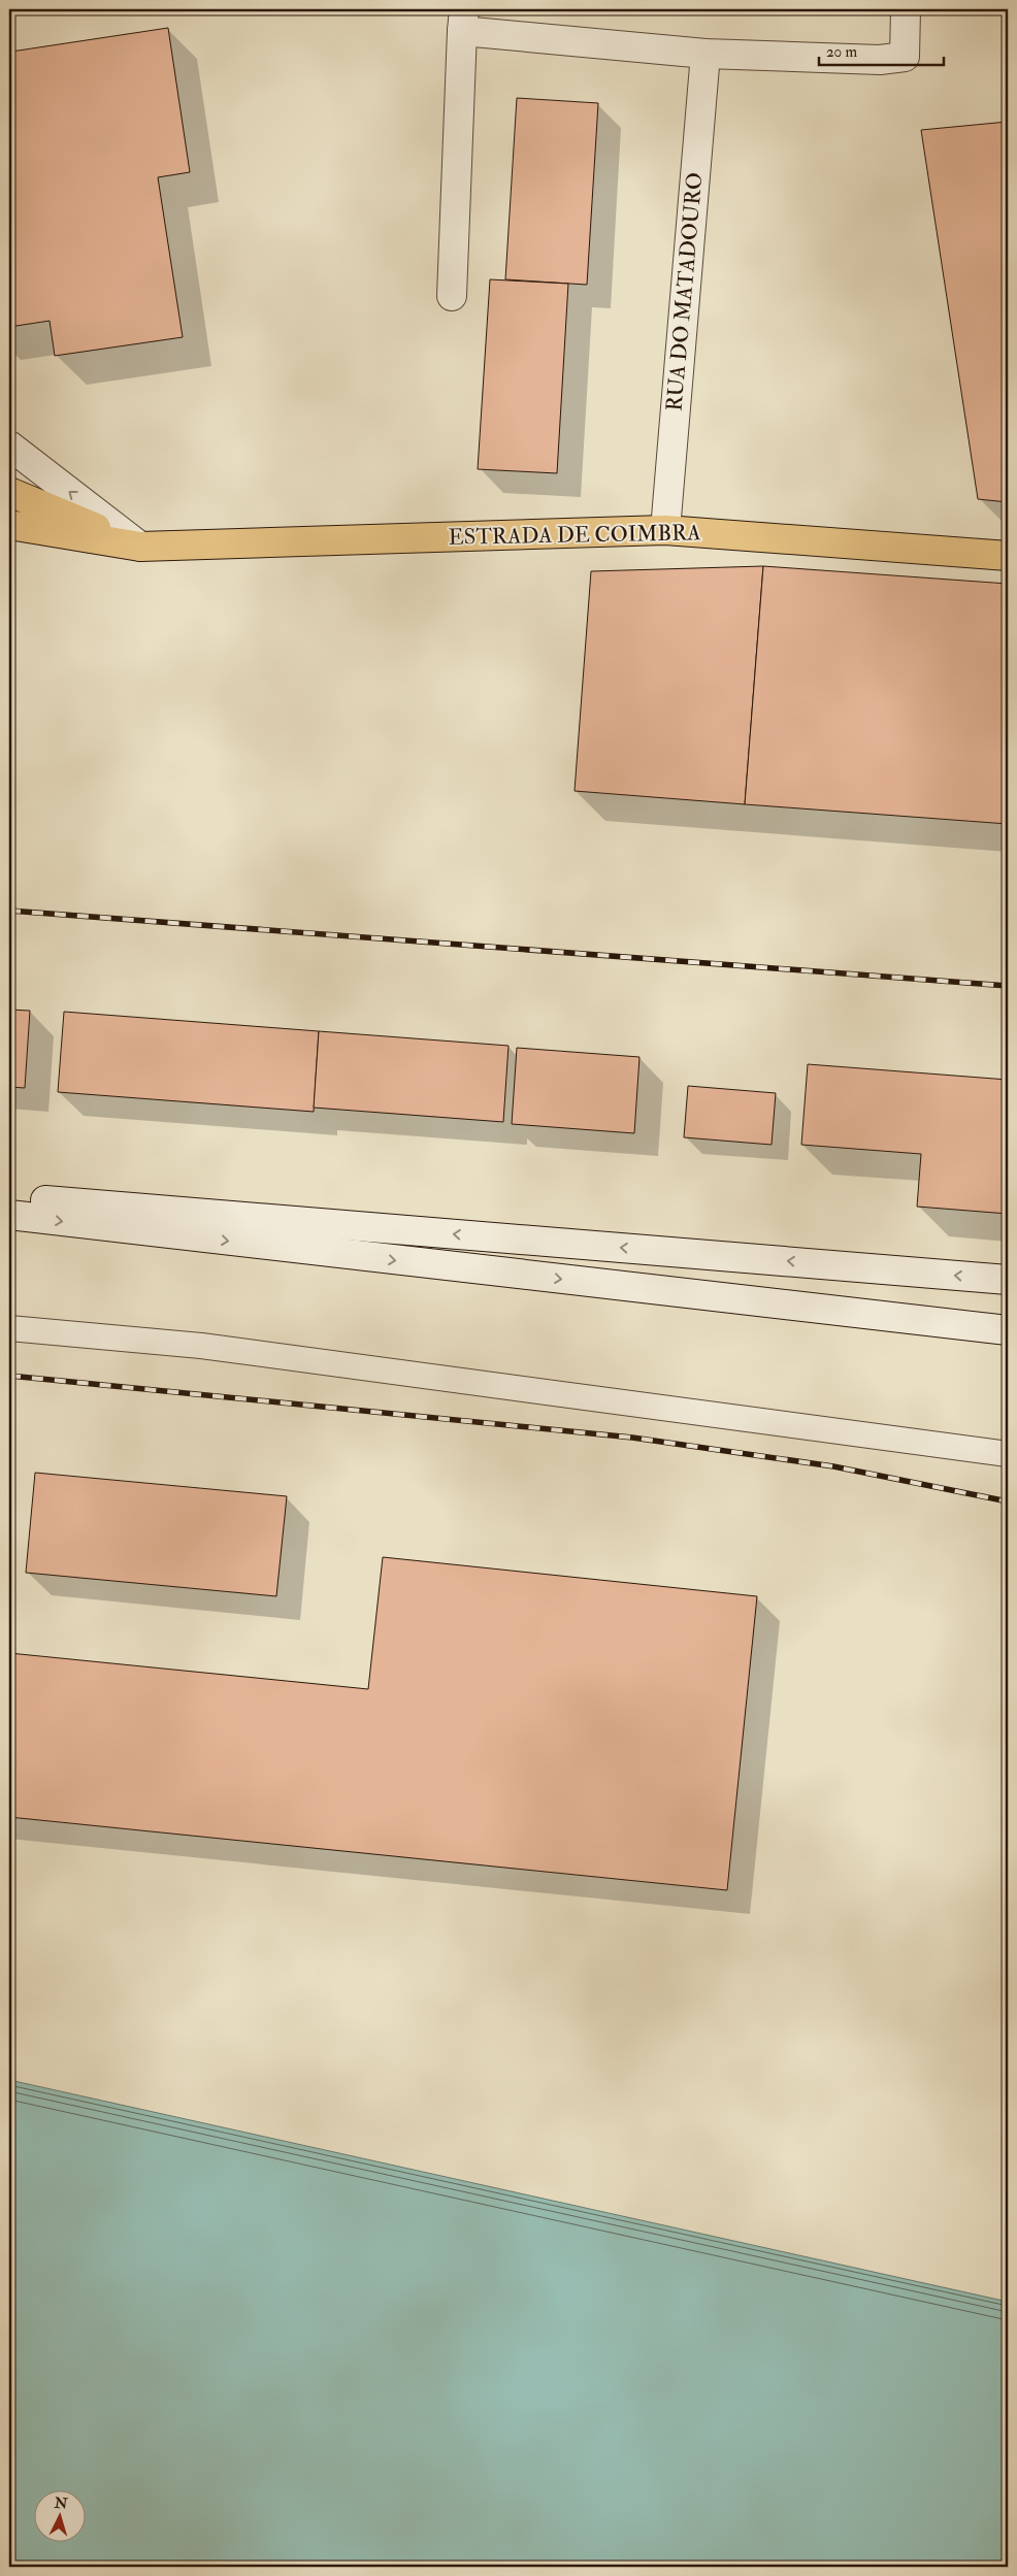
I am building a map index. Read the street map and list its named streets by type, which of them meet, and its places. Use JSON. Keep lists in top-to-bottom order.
{
  "streets": {
    "main road": ["RUA DO MATADOURO", "ESTRADA DE COIMBRA"]
  },
  "crossings": [
    ["RUA DO MATADOURO", "ESTRADA DE COIMBRA"]
  ],
  "scale_bar": "20 m",
  "north": "top"
}
